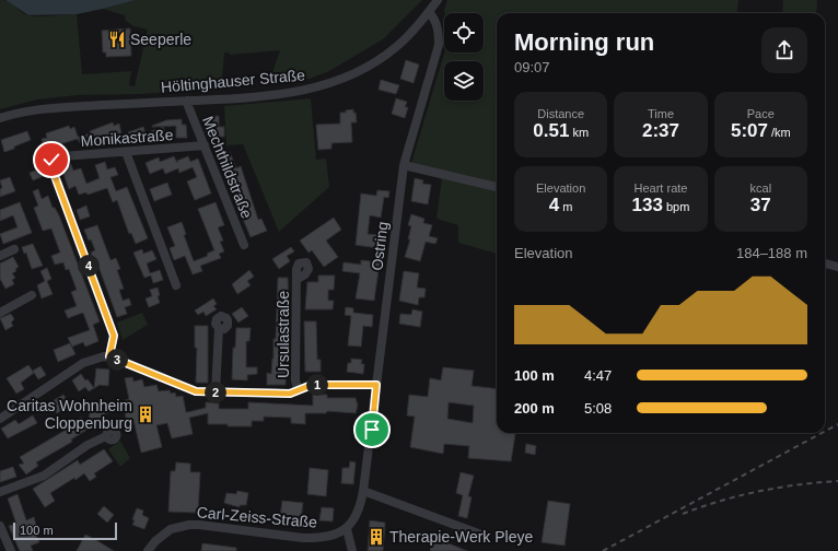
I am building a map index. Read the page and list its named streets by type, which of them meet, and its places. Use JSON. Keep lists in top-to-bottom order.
{
  "streets": {
    "street": [
      "Höltinghauser Straße",
      "Monikastraße",
      "Mechthildstraße",
      "Ostring",
      "Ursulastraße",
      "Carl-Zeiss-Straße"
    ]
  },
  "crossings": [
    ["Höltinghauser Straße", "Mechthildstraße"],
    ["Höltinghauser Straße", "Ostring"],
    ["Monikastraße", "Mechthildstraße"],
    ["Ostring", "Carl-Zeiss-Straße"]
  ],
  "places": {
    "restaurant": ["Seeperle"],
    "building": ["Caritas Wohnheim Cloppenburg", "Therapie-Werk Pleye"]
  },
  "scale_bar": "100 m",
  "page": {
    "heading": ["Morning run", "09:07"],
    "stats": [
      ["Distance", "0.51 km"],
      ["Time", "2:37"],
      ["Pace", "5:07 /km"],
      ["Elevation", "4 m"],
      ["Heart rate", "133 bpm"],
      ["kcal", "37"]
    ],
    "chart": ["Elevation", "184–188 m"],
    "pins": [
      "4",
      "3",
      "1",
      "2"
    ],
    "list": [
      {
        "name": "100 m",
        "note": "4:47"
      },
      {
        "name": "200 m",
        "note": "5:08"
      }
    ],
    "scale": "100 m"
  }
}
